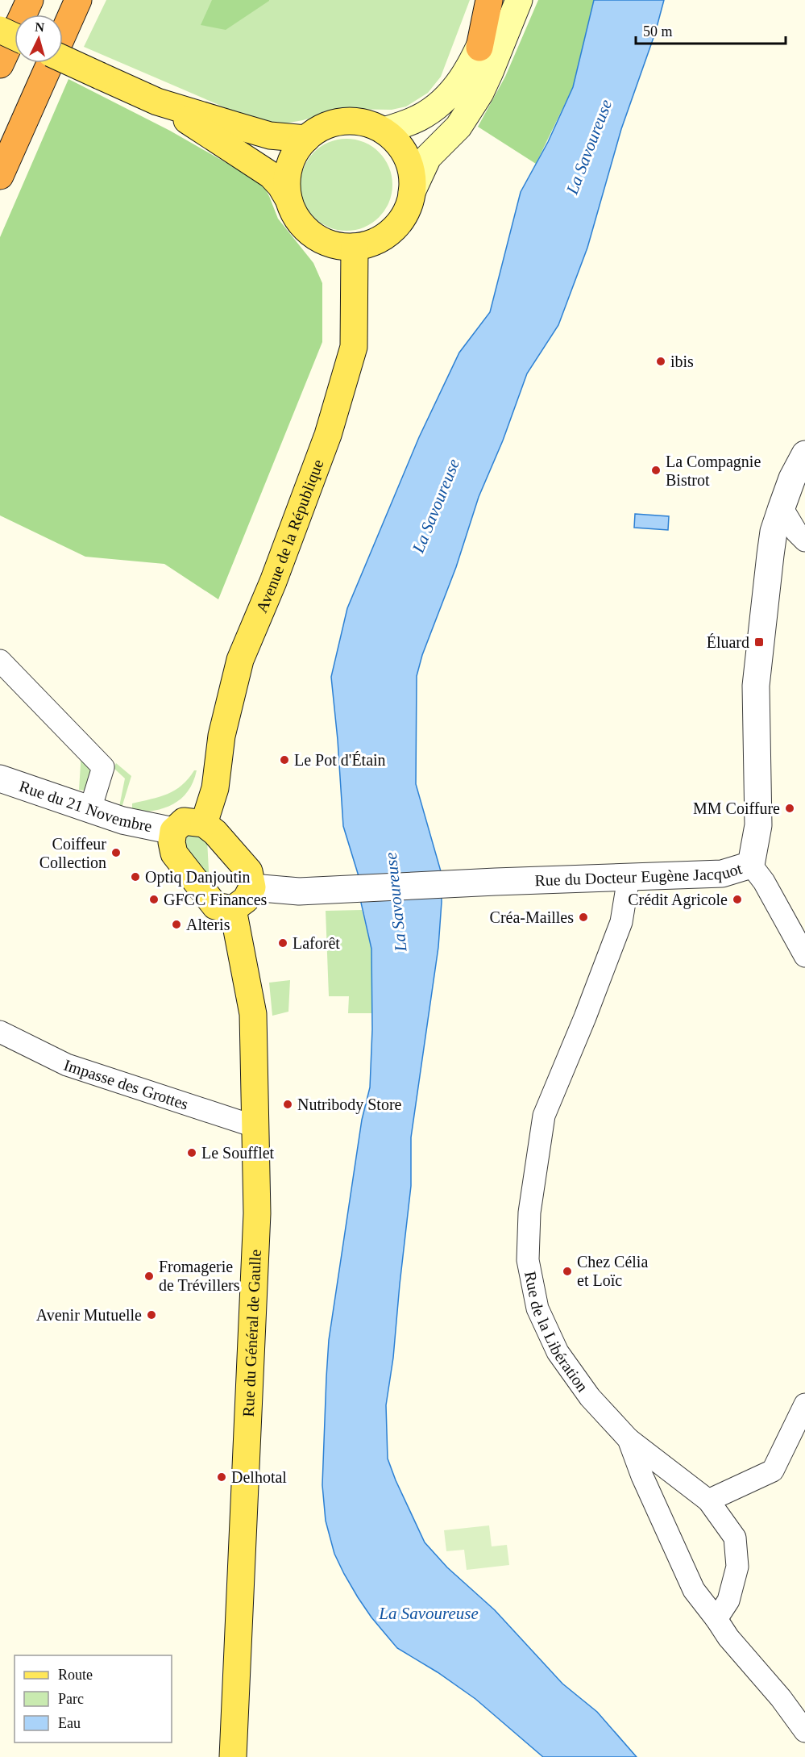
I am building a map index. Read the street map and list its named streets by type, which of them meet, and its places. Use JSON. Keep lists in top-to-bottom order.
{
  "streets": {
    "main road": ["Avenue de la République", "Rue du Général de Gaulle"],
    "street": [
      "Rue du 21 Novembre",
      "Rue du Docteur Eugène Jacquot",
      "Impasse des Grottes",
      "Rue de la Libération"
    ]
  },
  "crossings": [
    ["Rue du Docteur Eugène Jacquot", "Rue de la Libération"],
    ["Impasse des Grottes", "Rue du Général de Gaulle"]
  ],
  "water": ["La Savoureuse"],
  "places": {
    "other": [
      "ibis",
      "La Compagnie Bistrot",
      "Le Pot d'Étain",
      "MM Coiffure",
      "Coiffeur Collection",
      "Optiq Danjoutin",
      "GFCC Finances",
      "Crédit Agricole",
      "Créa-Mailles",
      "Alteris",
      "Laforêt",
      "Nutribody Store",
      "Le Soufflet",
      "Chez Célia et Loïc",
      "Fromagerie de Trévillers",
      "Avenir Mutuelle",
      "Delhotal"
    ],
    "transit": ["Éluard"]
  },
  "legend": ["Route", "Parc", "Eau"],
  "scale_bar": "50 m",
  "north": "top"
}
